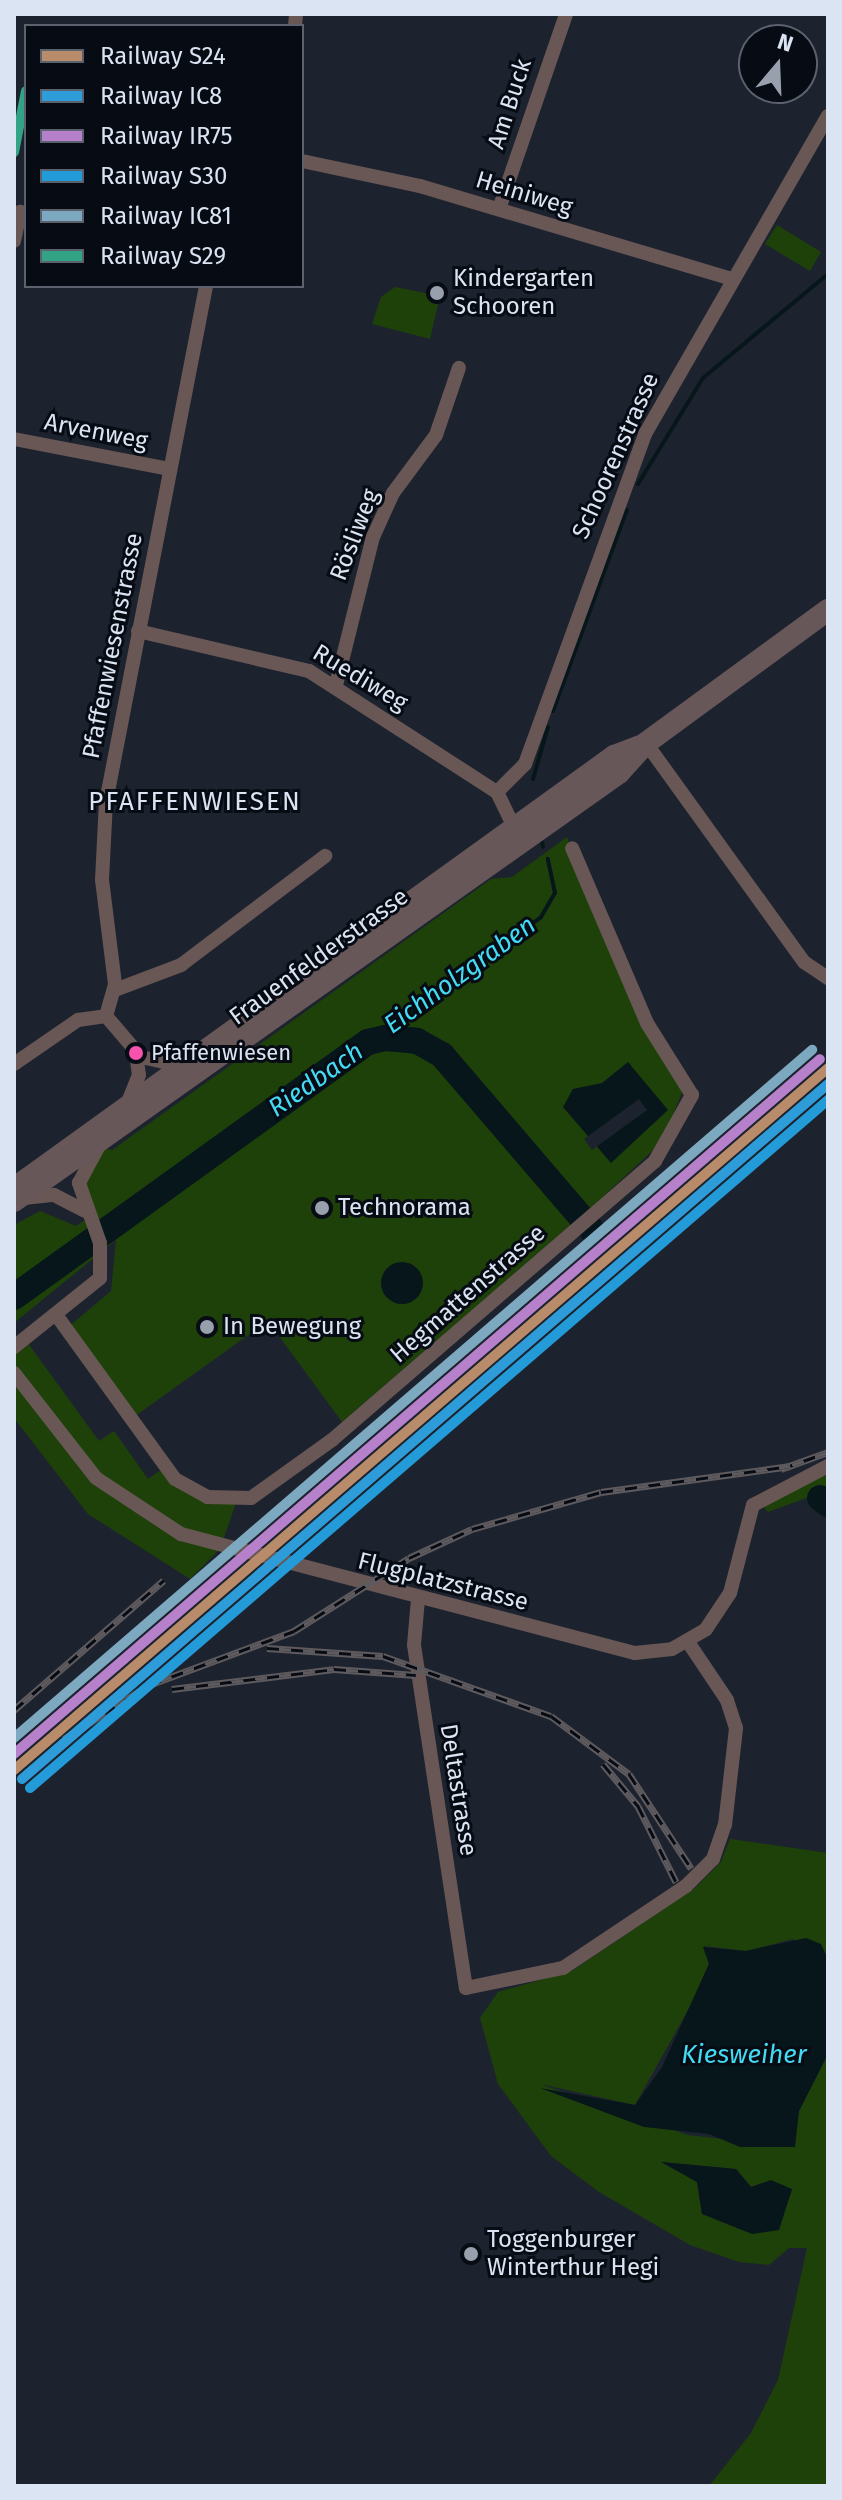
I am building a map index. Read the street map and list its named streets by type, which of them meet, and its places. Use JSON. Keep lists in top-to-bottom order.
{
  "streets": {
    "main road": ["Frauenfelderstrasse"],
    "street": [
      "Am Buck",
      "Heiniweg",
      "Arvenweg",
      "Schoorenstrasse",
      "Rösliweg",
      "Pfaffenwiesenstrasse",
      "Ruediweg",
      "Hegmattenstrasse",
      "Flugplatzstrasse",
      "Deltastrasse"
    ]
  },
  "crossings": [
    ["Am Buck", "Heiniweg"],
    ["Heiniweg", "Schoorenstrasse"],
    ["Arvenweg", "Pfaffenwiesenstrasse"],
    ["Schoorenstrasse", "Ruediweg"],
    ["Rösliweg", "Ruediweg"],
    ["Pfaffenwiesenstrasse", "Ruediweg"],
    ["Flugplatzstrasse", "Deltastrasse"]
  ],
  "districts": ["PFAFFENWIESEN"],
  "water": ["Eichholzgraben", "Riedbach", "Kiesweiher"],
  "places": [
    "Kindergarten Schooren",
    "Pfaffenwiesen",
    "Technorama",
    "In Bewegung",
    "Toggenburger Winterthur Hegi"
  ],
  "lines": [
    "rail line S29",
    "rail line IC81",
    "rail line IR75",
    "rail line S24",
    "rail line IC8",
    "rail line S30"
  ],
  "legend": [
    "Railway S24",
    "Railway IC8",
    "Railway IR75",
    "Railway S30",
    "Railway IC81",
    "Railway S29"
  ],
  "north": "top"
}
